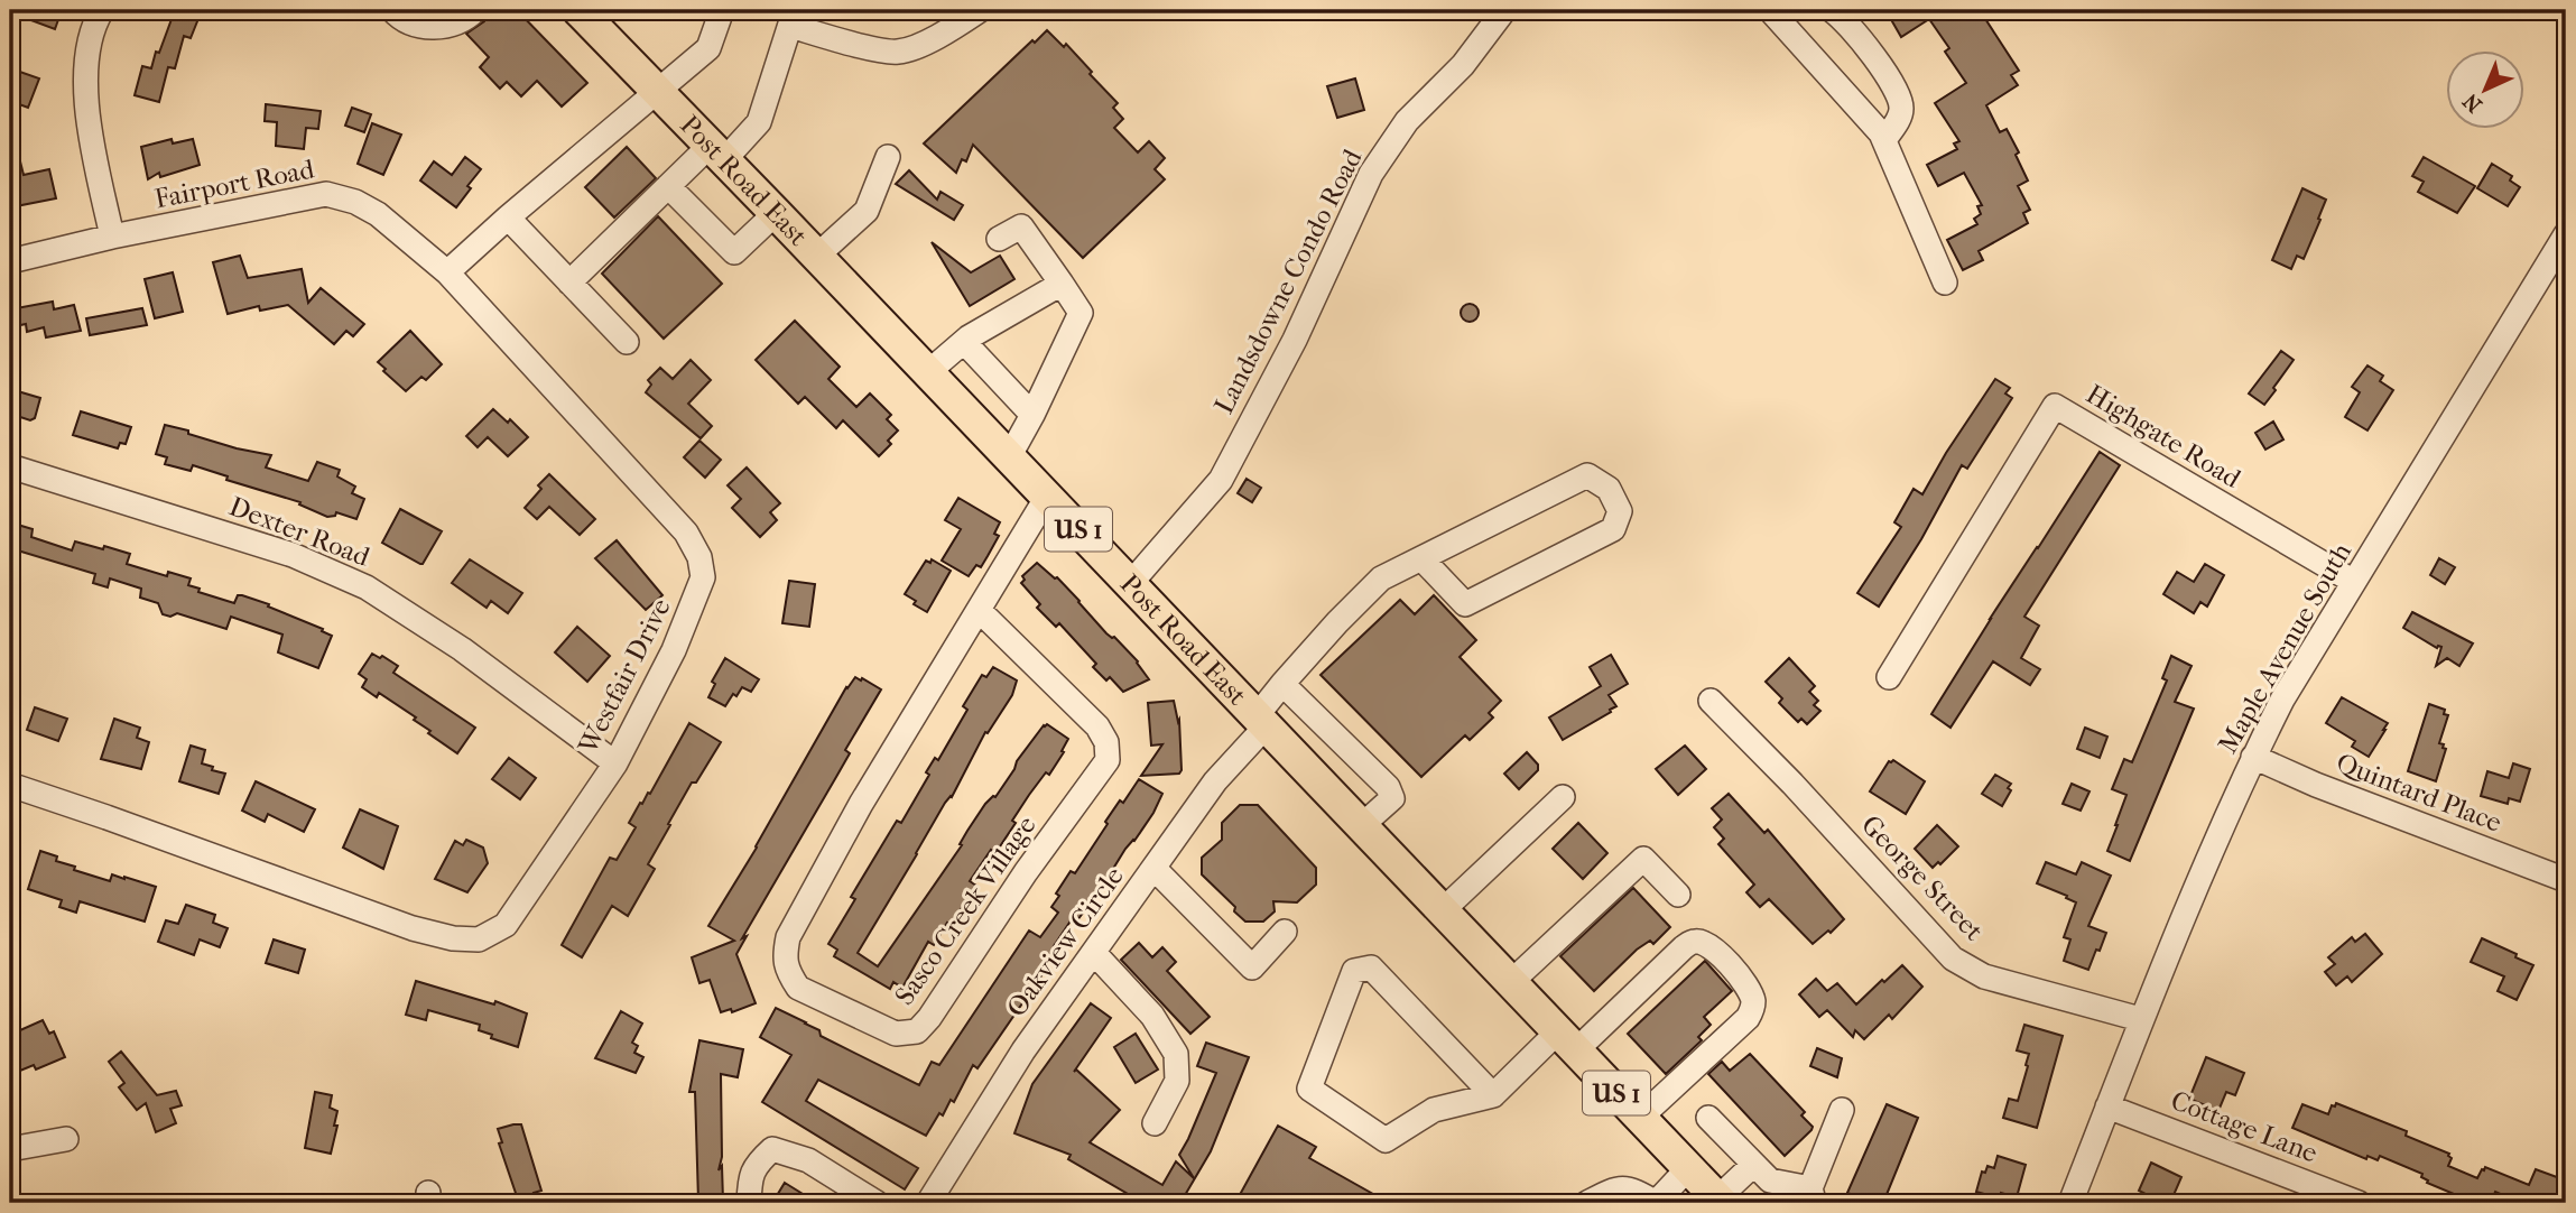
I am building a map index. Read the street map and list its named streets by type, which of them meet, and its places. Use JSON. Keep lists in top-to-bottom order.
{
  "streets": {
    "main road": ["Post Road East", "US 1"],
    "street": [
      "Fairport Road",
      "Landsdowne Condo Road",
      "Highgate Road",
      "Dexter Road",
      "Maple Avenue South",
      "Westfair Drive",
      "Quintard Place",
      "George Street",
      "Sasco Creek Village",
      "Oakview Circle",
      "Cottage Lane"
    ]
  },
  "crossings": [
    ["Post Road East", "Landsdowne Condo Road"],
    ["Post Road East", "Sasco Creek Village"],
    ["Post Road East", "Oakview Circle"],
    ["Fairport Road", "Westfair Drive"],
    ["Highgate Road", "Maple Avenue South"],
    ["Dexter Road", "Westfair Drive"],
    ["Maple Avenue South", "Quintard Place"],
    ["Maple Avenue South", "George Street"],
    ["Maple Avenue South", "Cottage Lane"]
  ],
  "north": "bottom left"
}
